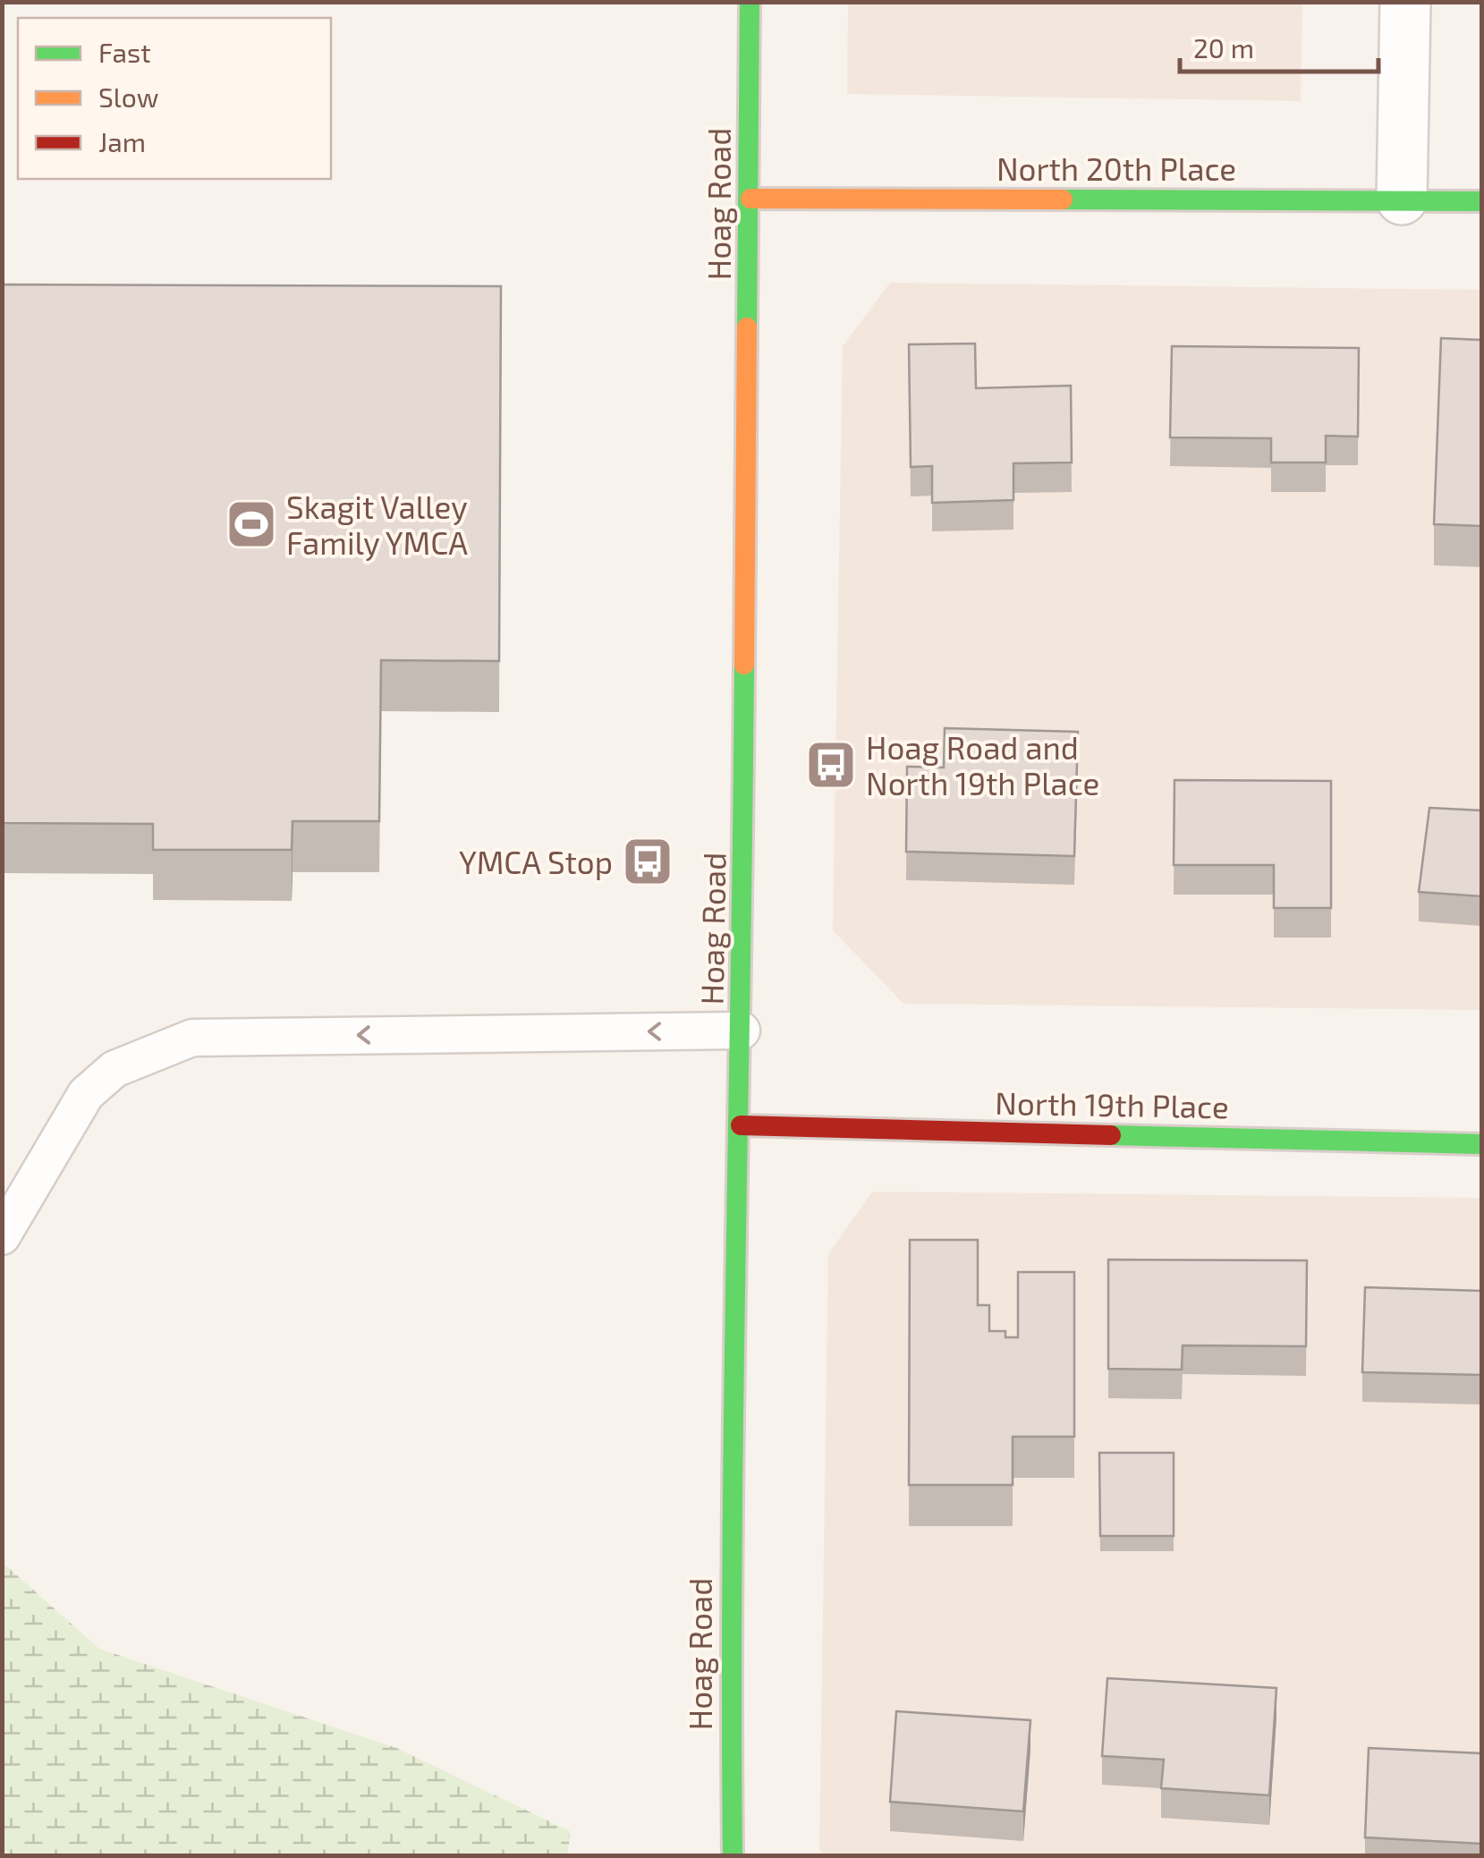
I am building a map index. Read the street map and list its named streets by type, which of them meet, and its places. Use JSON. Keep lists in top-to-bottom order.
{
  "streets": {
    "street": ["North 20th Place", "Hoag Road", "North 19th Place"]
  },
  "crossings": [
    ["North 20th Place", "Hoag Road"],
    ["Hoag Road", "North 19th Place"]
  ],
  "places": {
    "sports": ["Skagit Valley Family YMCA"],
    "bus stop": ["Hoag Road and North 19th Place", "YMCA Stop"]
  },
  "legend": ["Fast", "Slow", "Jam"],
  "scale_bar": "20 m"
}
